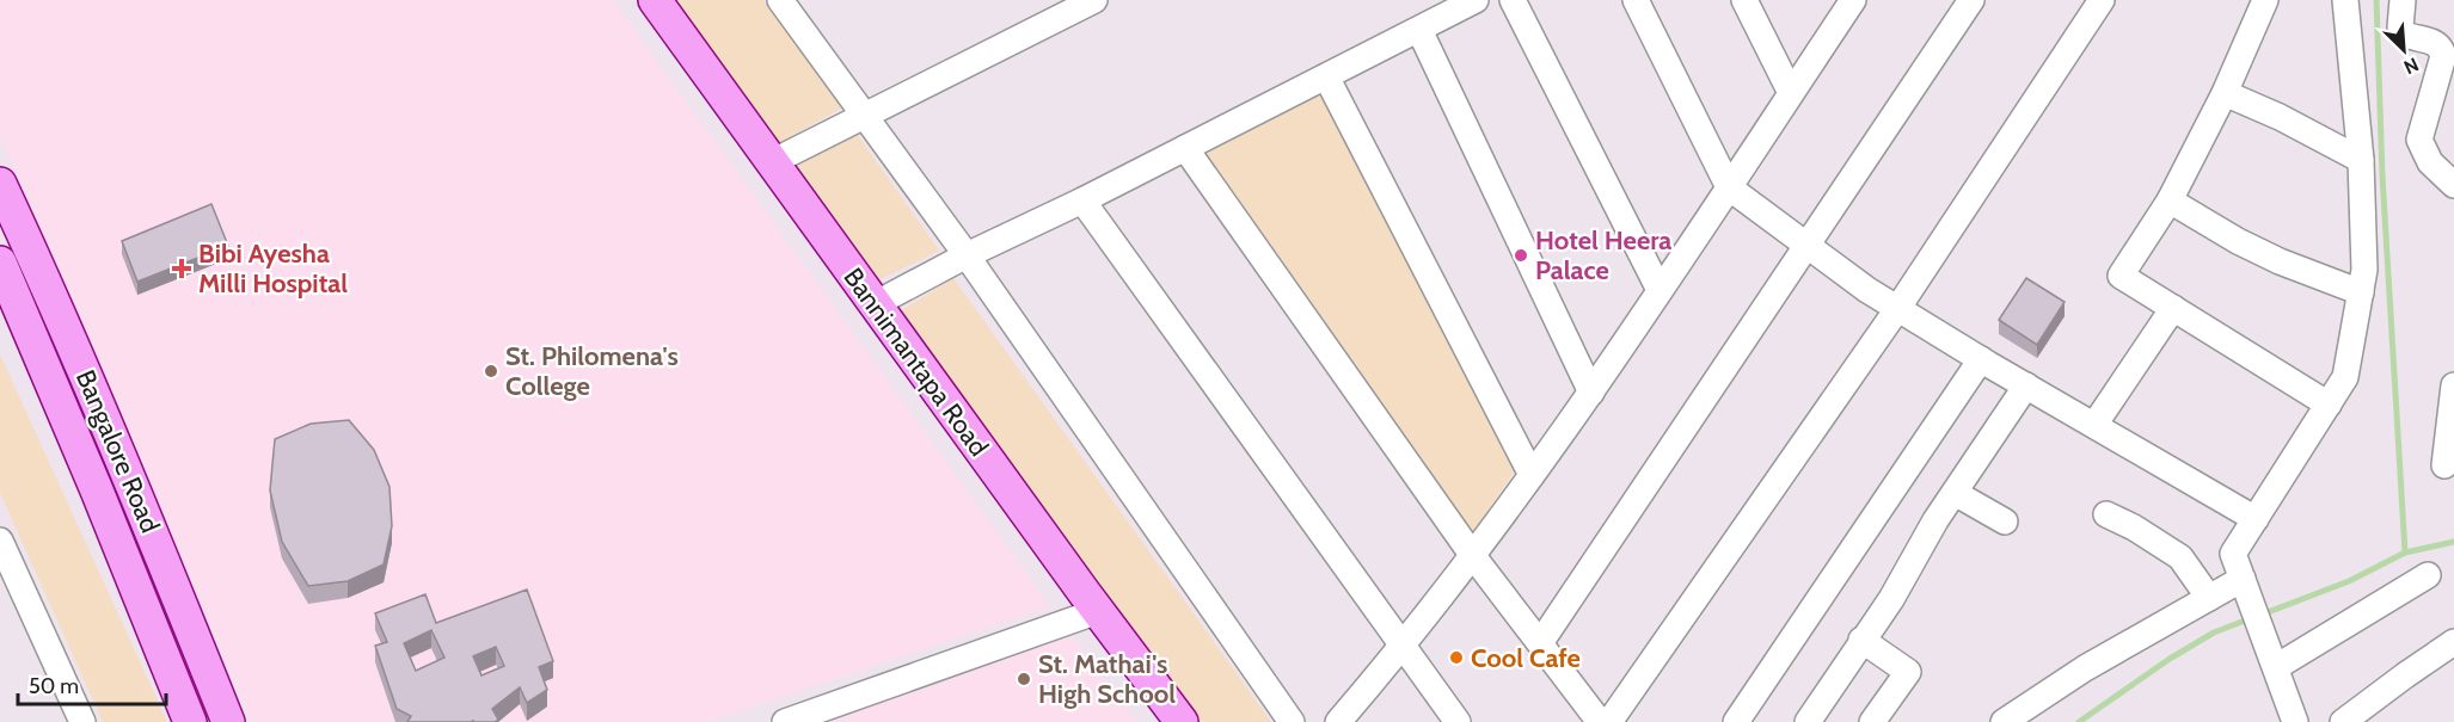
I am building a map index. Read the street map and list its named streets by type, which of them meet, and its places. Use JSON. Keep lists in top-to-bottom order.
{
  "streets": {
    "main road": ["Bannimantapa Road", "Bangalore Road"]
  },
  "places": {
    "other": [
      "Hotel Heera Palace",
      "St. Philomena's College",
      "Cool Cafe",
      "St. Mathai's High School"
    ],
    "health": ["Bibi Ayesha Milli Hospital"]
  },
  "scale_bar": "50 m",
  "north": "bottom right"
}
